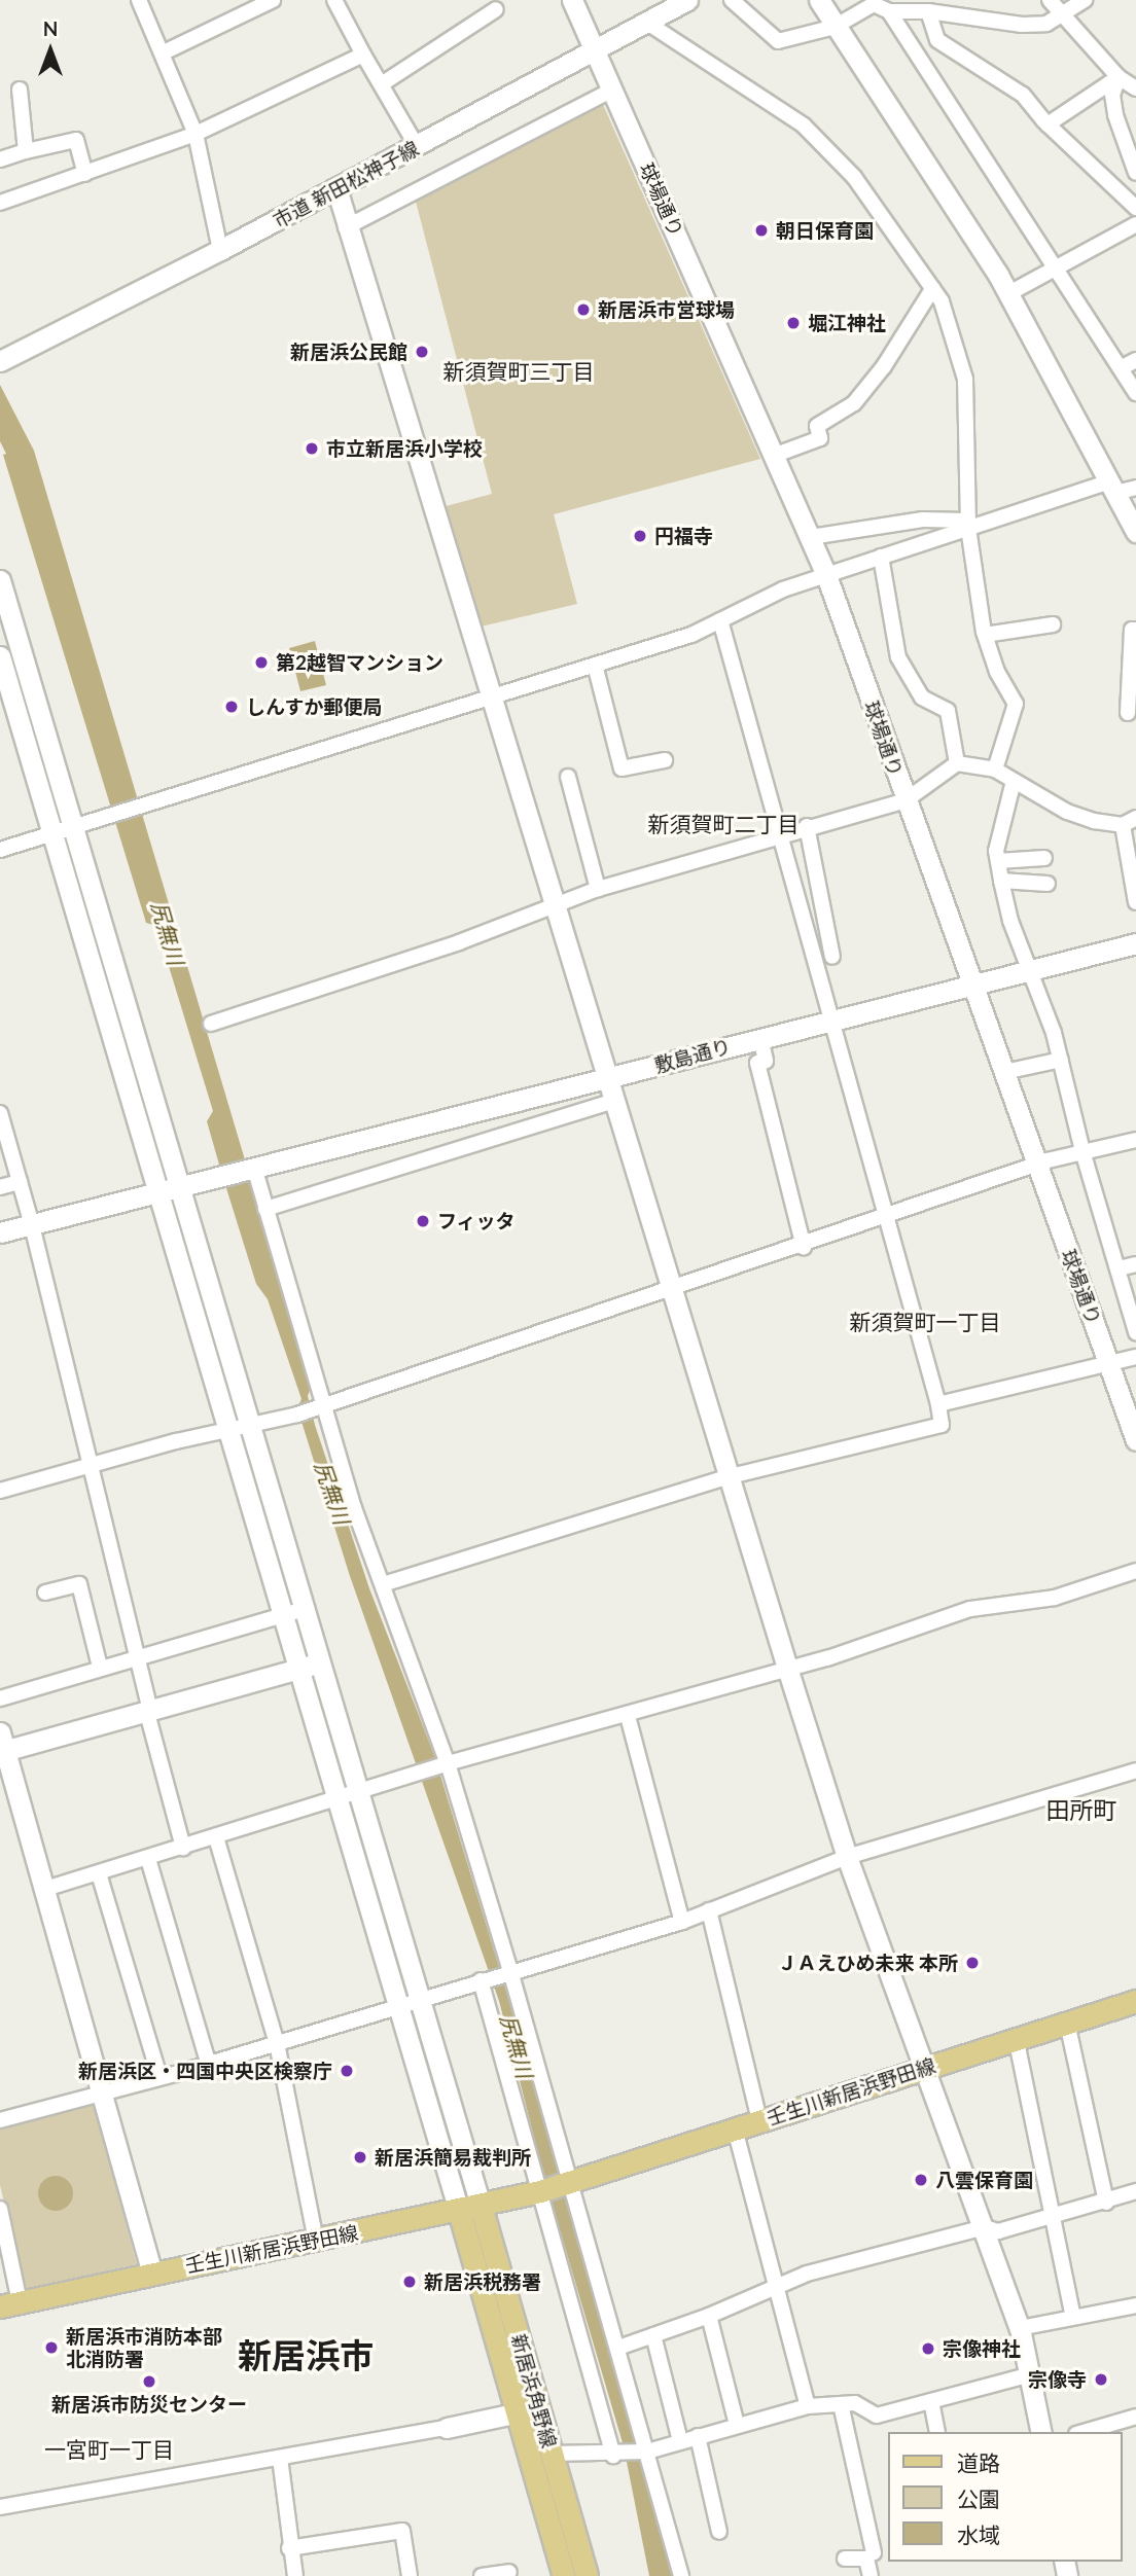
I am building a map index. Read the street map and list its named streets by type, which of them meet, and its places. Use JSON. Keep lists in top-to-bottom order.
{
  "streets": {
    "main road": ["壬生川新居浜野田線", "新居浜角野線"],
    "street": ["市道 新田松神子線", "球場通り", "敷島通り"]
  },
  "crossings": [
    ["市道 新田松神子線", "球場通り"],
    ["球場通り", "敷島通り"],
    ["壬生川新居浜野田線", "新居浜角野線"]
  ],
  "districts": [
    "新須賀町三丁目",
    "新須賀町二丁目",
    "新須賀町一丁目",
    "田所町",
    "新居浜市",
    "一宮町一丁目"
  ],
  "water": ["尻無川"],
  "places": [
    "朝日保育園",
    "新居浜市営球場",
    "堀江神社",
    "新居浜公民館",
    "市立新居浜小学校",
    "円福寺",
    "第2越智マンション",
    "しんすか郵便局",
    "フィッタ",
    "ＪＡえひめ未来 本所",
    "新居浜区・四国中央区検察庁",
    "新居浜簡易裁判所",
    "八雲保育園",
    "新居浜税務署",
    "新居浜市消防本部 北消防署",
    "宗像神社",
    "宗像寺",
    "新居浜市防災センター"
  ],
  "legend": ["道路", "公園", "水域"],
  "north": "top"
}
